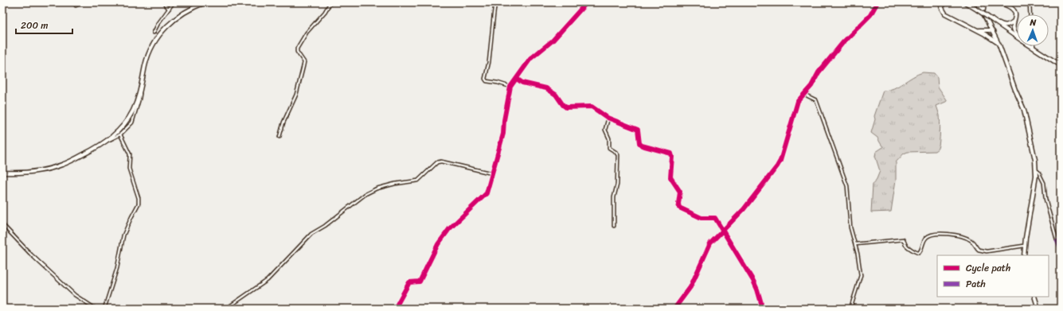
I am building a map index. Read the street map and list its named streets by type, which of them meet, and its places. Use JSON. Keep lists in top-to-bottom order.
{
  "legend": ["Cycle path", "Path"],
  "scale_bar": "200 m",
  "north": "top"
}
